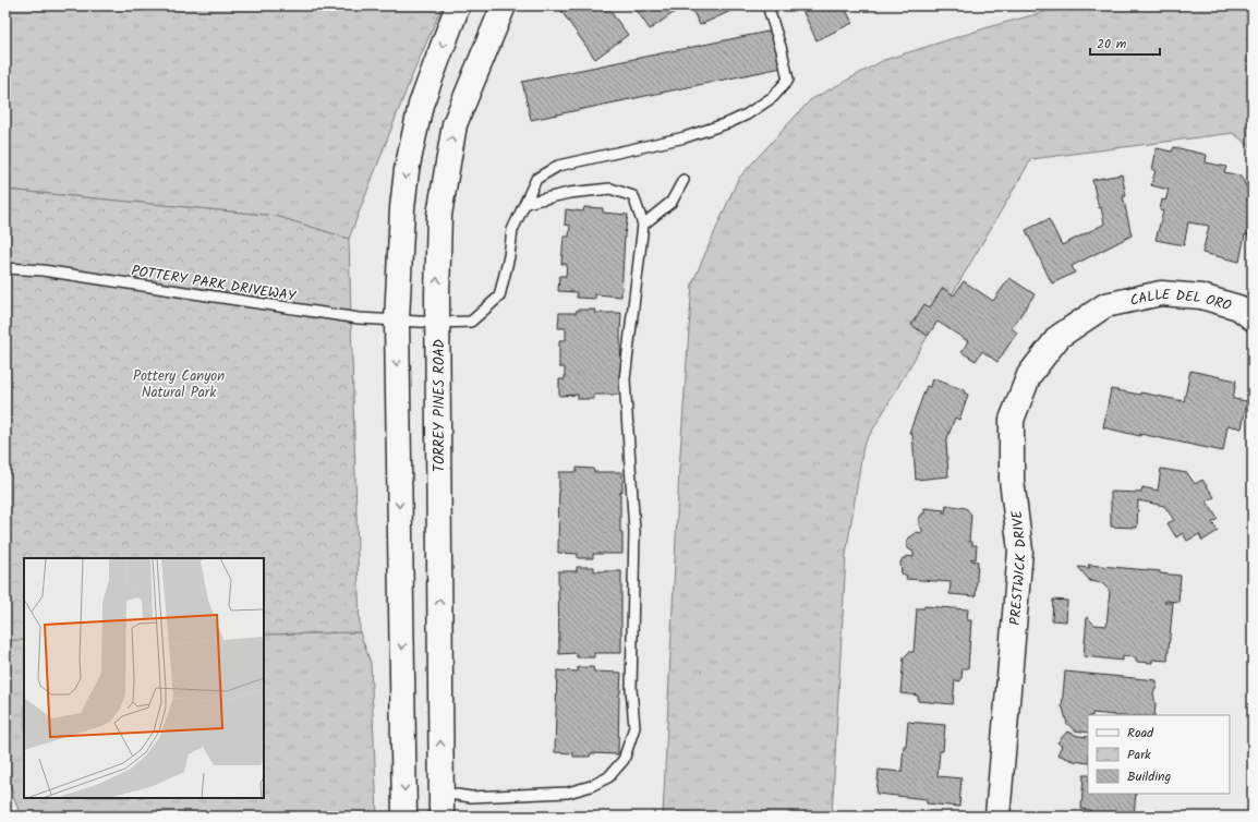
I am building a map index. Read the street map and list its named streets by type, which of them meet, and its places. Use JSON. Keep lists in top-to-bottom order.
{
  "streets": {
    "main road": ["CALLE DEL ORO", "TORREY PINES ROAD", "PRESTWICK DRIVE"],
    "lane": ["POTTERY PARK DRIVEWAY"]
  },
  "crossings": [
    ["POTTERY PARK DRIVEWAY", "TORREY PINES ROAD"],
    ["CALLE DEL ORO", "PRESTWICK DRIVE"]
  ],
  "parks": ["Pottery Canyon Natural Park"],
  "legend": ["Road", "Park", "Building"],
  "scale_bar": "20 m"
}
